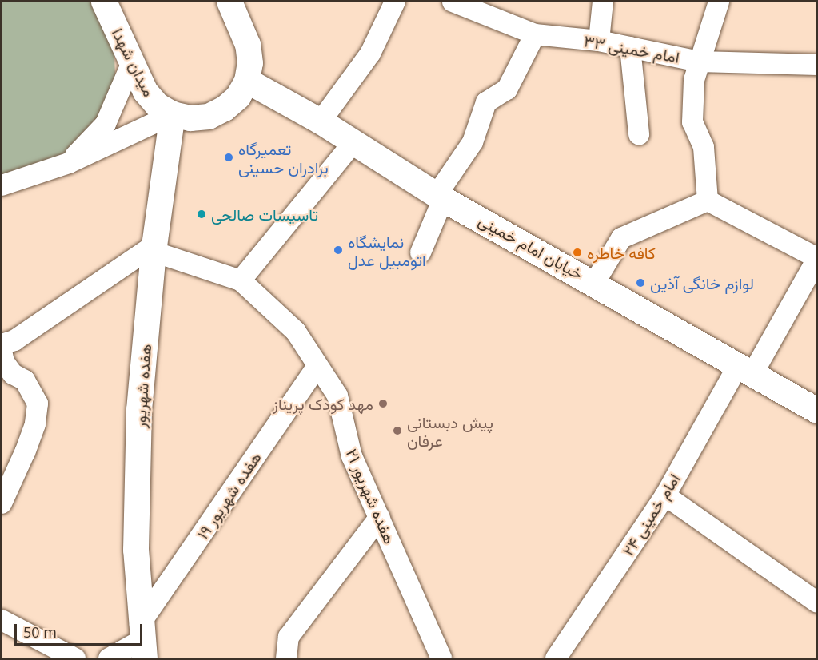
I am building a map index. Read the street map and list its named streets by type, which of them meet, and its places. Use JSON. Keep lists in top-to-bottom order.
{
  "streets": {
    "main road": ["میدان شهدا", "خیابان امام خمینی", "هفده شهریور"],
    "street": [
      "امام خمینی ۳۳",
      "هفده شهریور ۱۹",
      "هفده شهریور ۲۱",
      "امام خمینی ۲۴"
    ]
  },
  "crossings": [
    ["میدان شهدا", "خیابان امام خمینی"],
    ["میدان شهدا", "هفده شهریور"],
    ["خیابان امام خمینی", "امام خمینی ۲۴"],
    ["هفده شهریور", "هفده شهریور ۱۹"],
    ["هفده شهریور", "هفده شهریور ۲۱"],
    ["هفده شهریور ۱۹", "هفده شهریور ۲۱"]
  ],
  "places": [
    "تعمیرگاه برادران حسینی",
    "تاسیسات صالحی",
    "نمایشگاه اتومبیل عدل",
    "کافه خاطره",
    "لوازم خانگی آذین",
    "مهد کودک پریناز",
    "پیش دبستانی عرفان"
  ],
  "scale_bar": "50 m"
}
